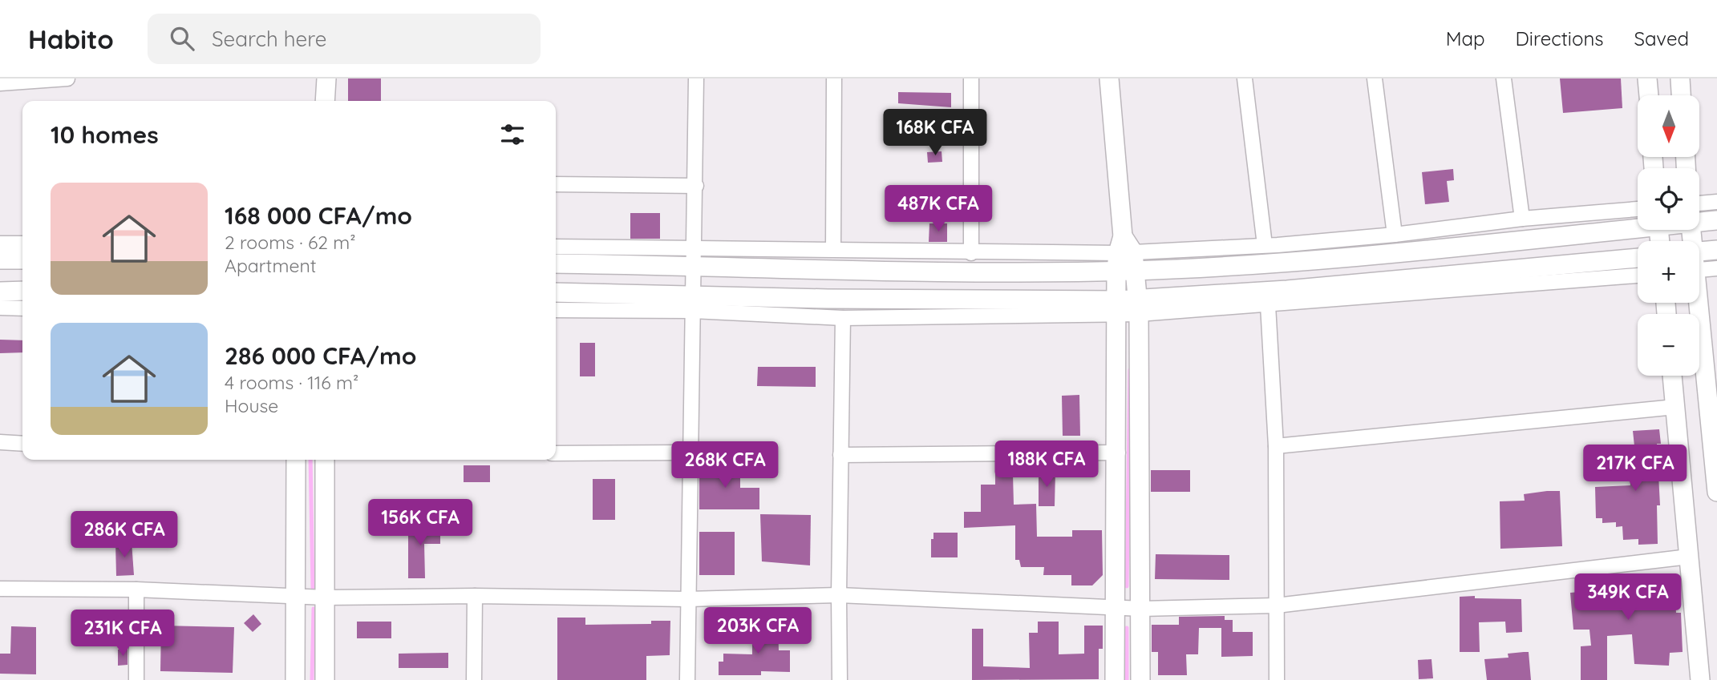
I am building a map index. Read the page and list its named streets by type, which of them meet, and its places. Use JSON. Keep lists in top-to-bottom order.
{
  "north": "bottom",
  "page": {
    "header": "Habito",
    "search": "Search here",
    "nav": ["Map", "Directions", "Saved"],
    "map_buttons": ["+", "−"],
    "heading": "10 homes",
    "price": [
      "168K CFA",
      "487K CFA",
      "188K CFA",
      "268K CFA",
      "217K CFA",
      "156K CFA",
      "286K CFA",
      "349K CFA",
      "203K CFA",
      "231K CFA"
    ],
    "list": [
      {
        "name": "168 000 CFA/mo",
        "note": "2 rooms · 62 m² · Apartment"
      },
      {
        "name": "286 000 CFA/mo",
        "note": "4 rooms · 116 m² · House"
      }
    ]
  }
}
